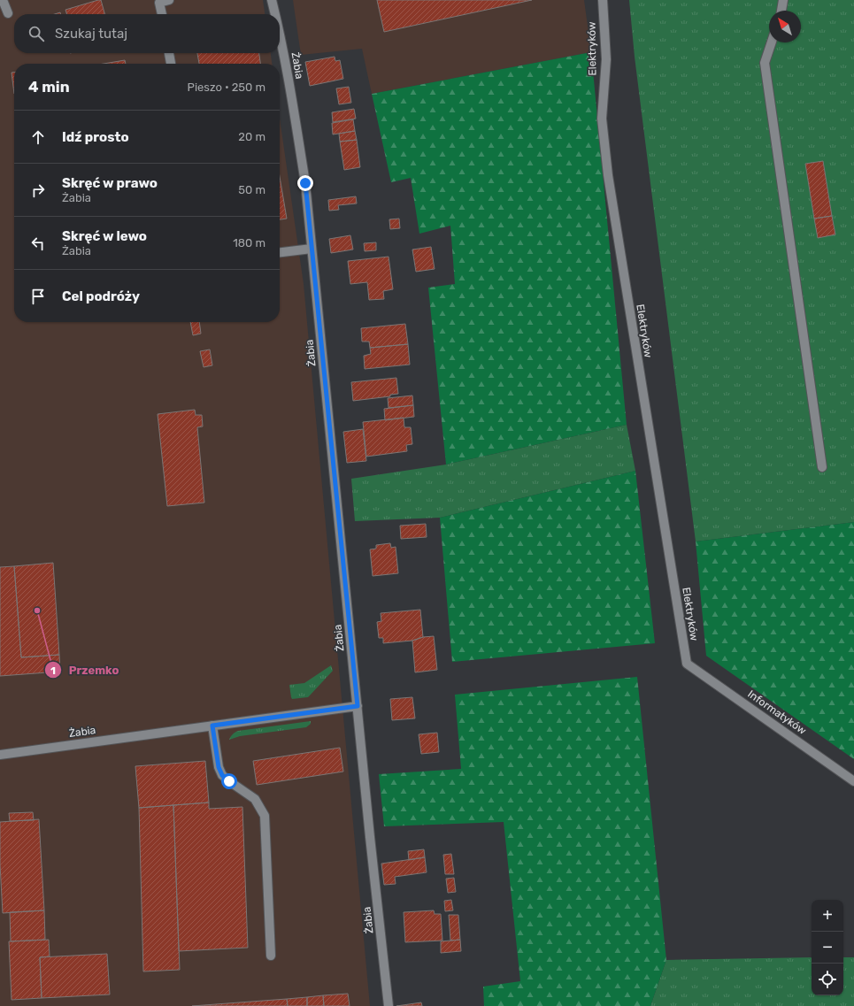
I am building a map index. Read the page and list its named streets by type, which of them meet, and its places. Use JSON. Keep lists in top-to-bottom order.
{
  "streets": {
    "street": ["Elektryków", "Żabia", "Informatyków"]
  },
  "crossings": [
    ["Elektryków", "Informatyków"]
  ],
  "places": ["Przemko"],
  "north": "top left",
  "page": {
    "search": "Szukaj tutaj",
    "heading": ["4 min", "Pieszo · 250 m"],
    "list": [
      ["Idź prosto", "20 m"],
      ["Skręć w prawo", "Żabia", "50 m"],
      ["Skręć w lewo", "Żabia", "180 m"],
      "Cel podróży"
    ],
    "map_buttons": ["+", "−"]
  }
}
